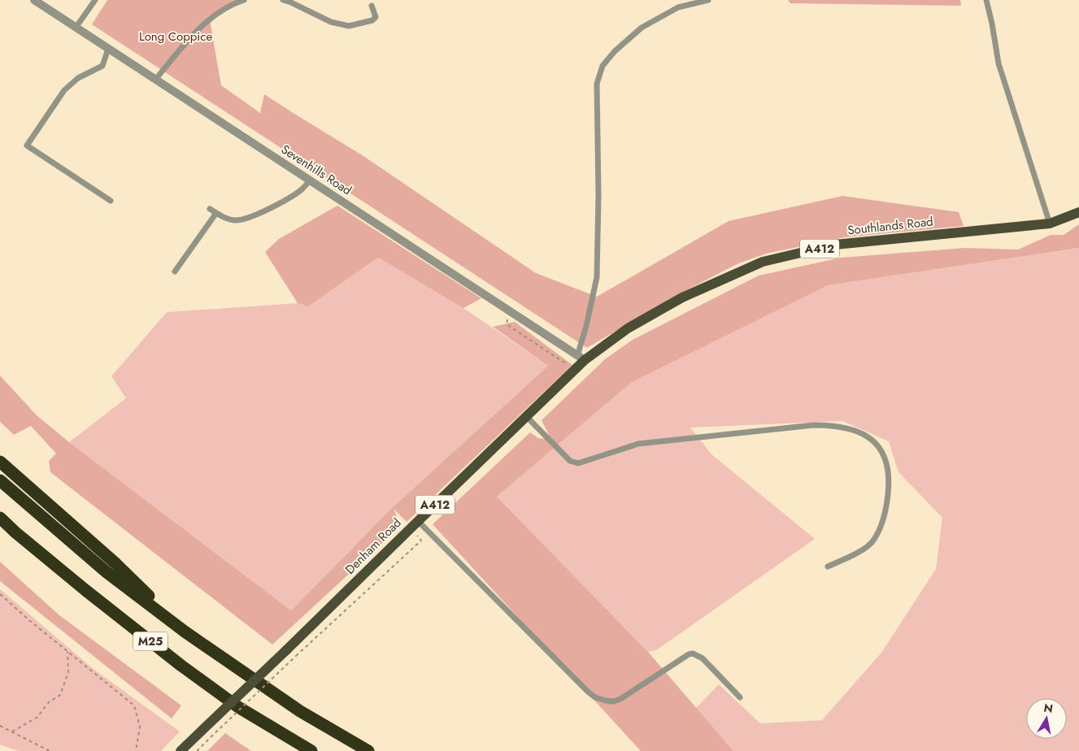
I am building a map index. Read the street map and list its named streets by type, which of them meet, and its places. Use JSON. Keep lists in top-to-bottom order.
{
  "streets": {
    "highway": ["M25"],
    "main road": ["Southlands Road", "A412", "Denham Road"],
    "street": ["Sevenhills Road"]
  },
  "crossings": [
    ["Sevenhills Road", "Southlands Road"],
    ["Sevenhills Road", "Denham Road"],
    ["Southlands Road", "Denham Road"]
  ],
  "parks": ["Long Coppice"],
  "north": "top"
}
